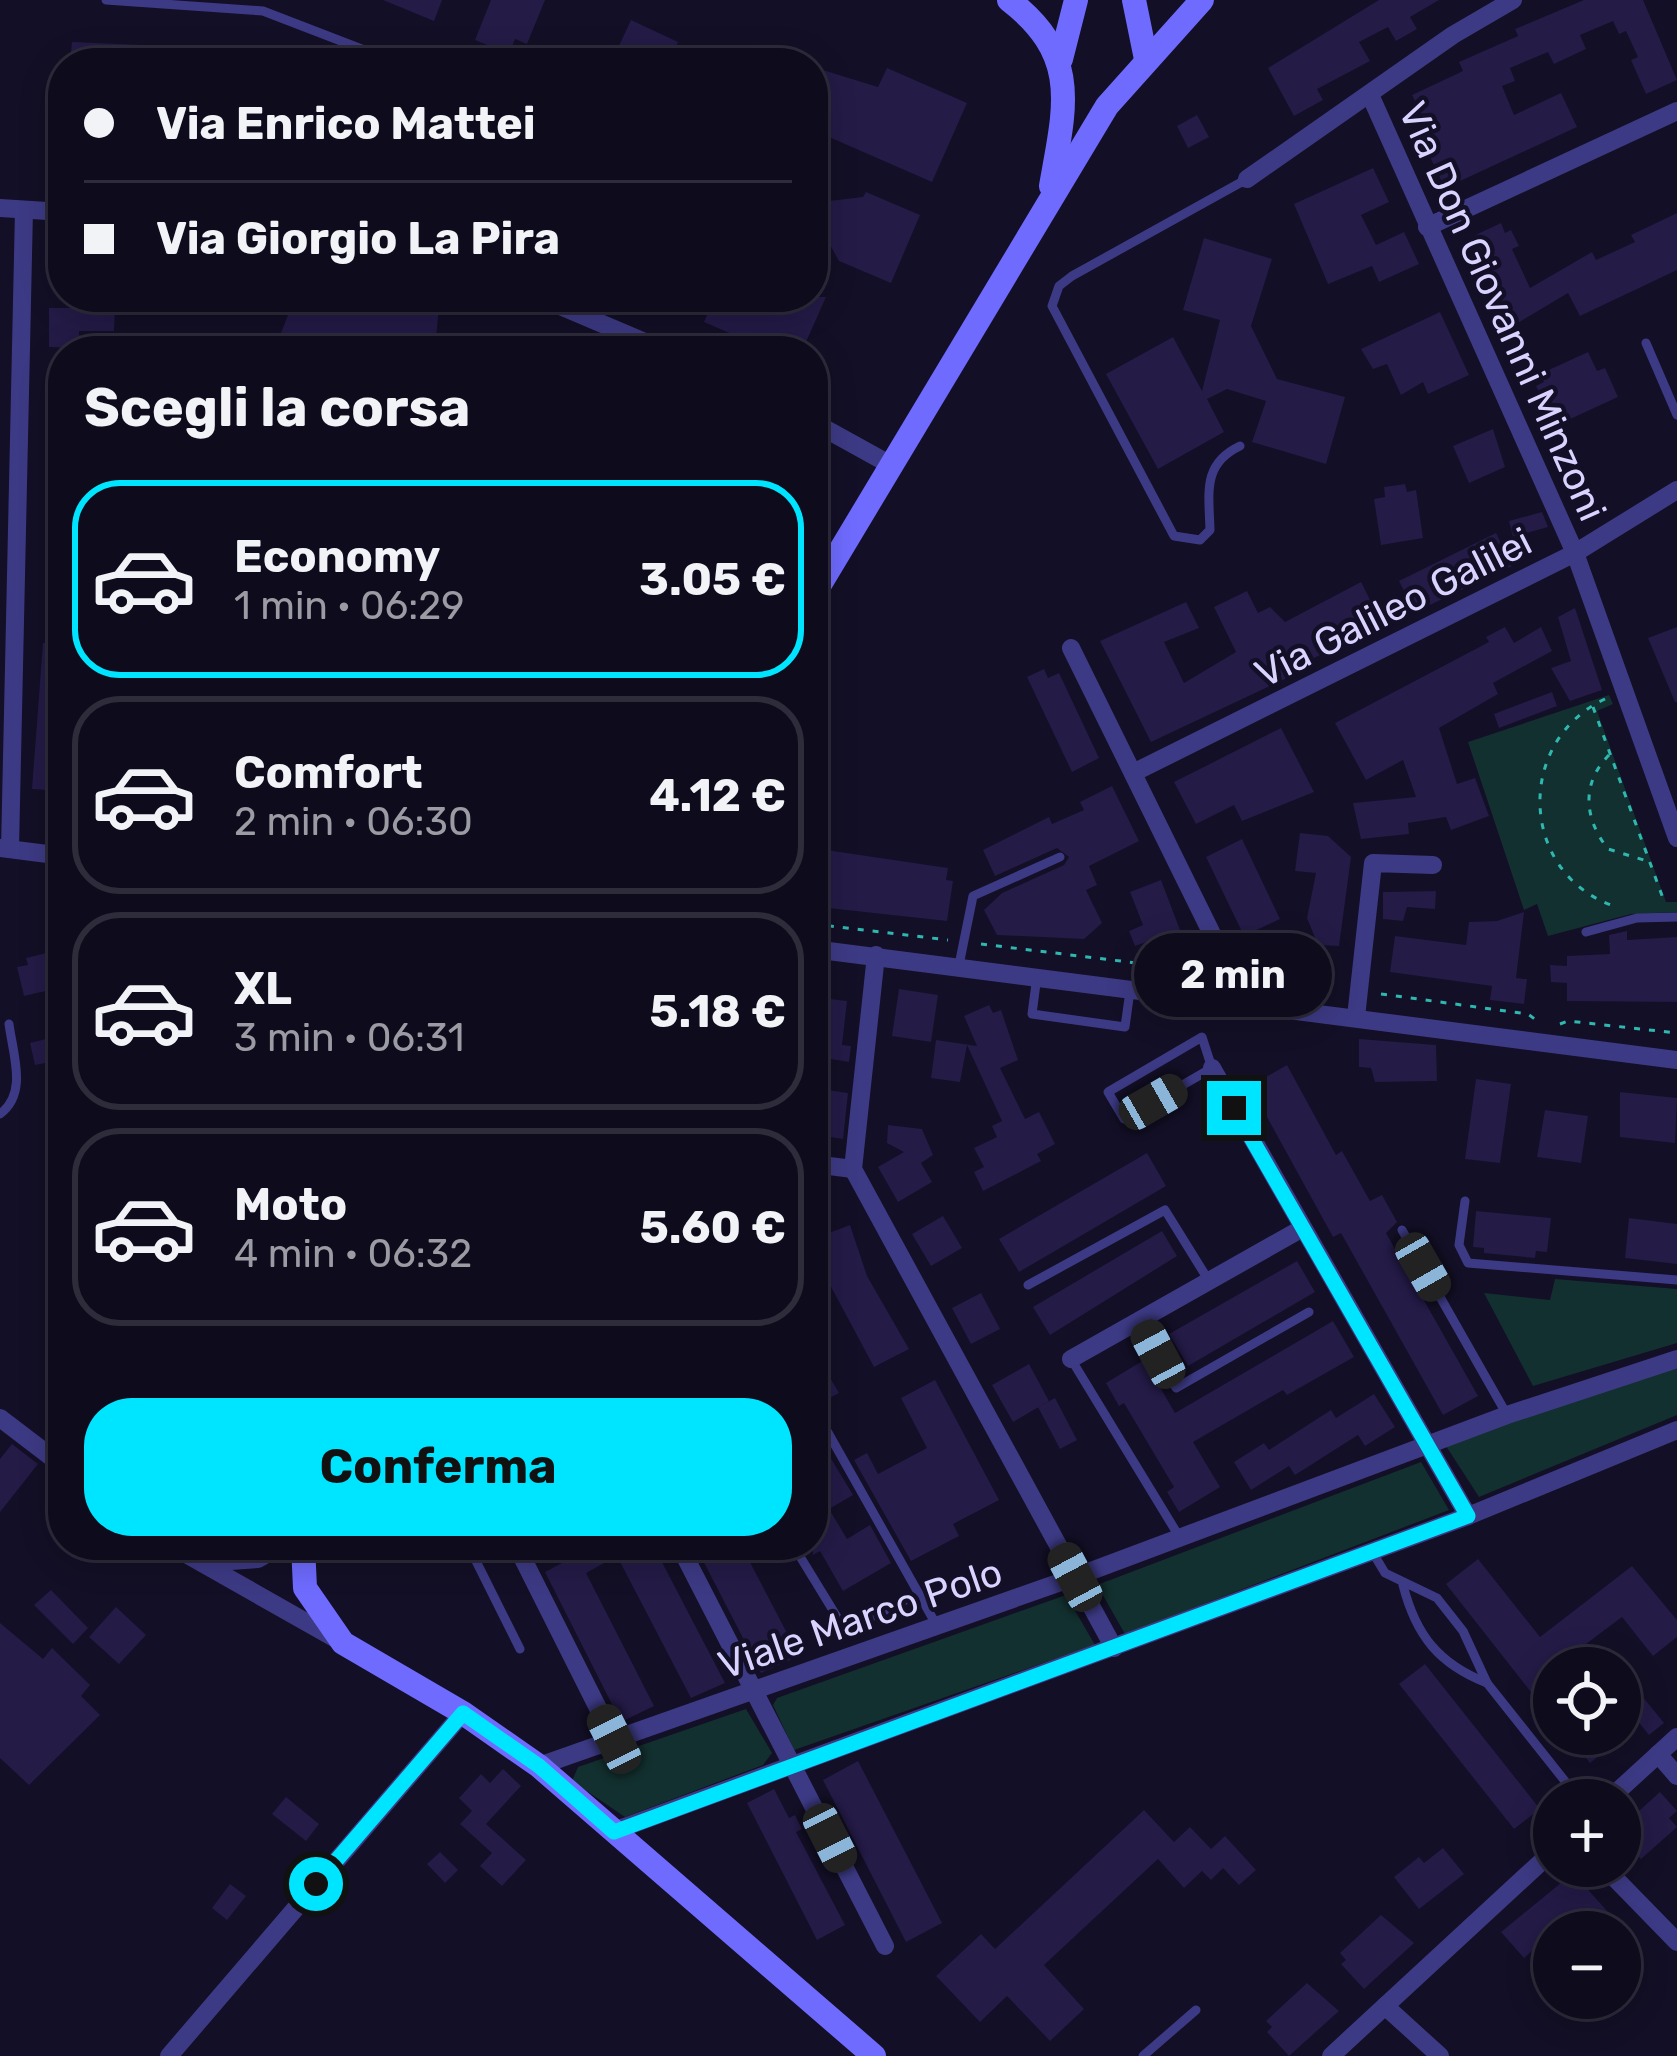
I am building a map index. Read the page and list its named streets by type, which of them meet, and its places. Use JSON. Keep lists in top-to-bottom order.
{
  "streets": {
    "street": ["Via Don Giovanni Minzoni", "Via Galileo Galilei", "Viale Marco Polo"]
  },
  "crossings": [
    ["Via Don Giovanni Minzoni", "Via Galileo Galilei"]
  ],
  "page": {
    "banner": ["Via Enrico Mattei", "Via Giorgio La Pira"],
    "heading": "Scegli la corsa",
    "list": [
      {
        "name": "Economy",
        "note": "1 min · 06:29",
        "value": "3.05 €"
      },
      {
        "name": "Comfort",
        "note": "2 min · 06:30",
        "value": "4.12 €"
      },
      {
        "name": "XL",
        "note": "3 min · 06:31",
        "value": "5.18 €"
      },
      {
        "name": "Moto",
        "note": "4 min · 06:32",
        "value": "5.60 €"
      }
    ],
    "bubble": "2 min",
    "buttons": "Conferma",
    "map_buttons": ["+", "−"]
  }
}
